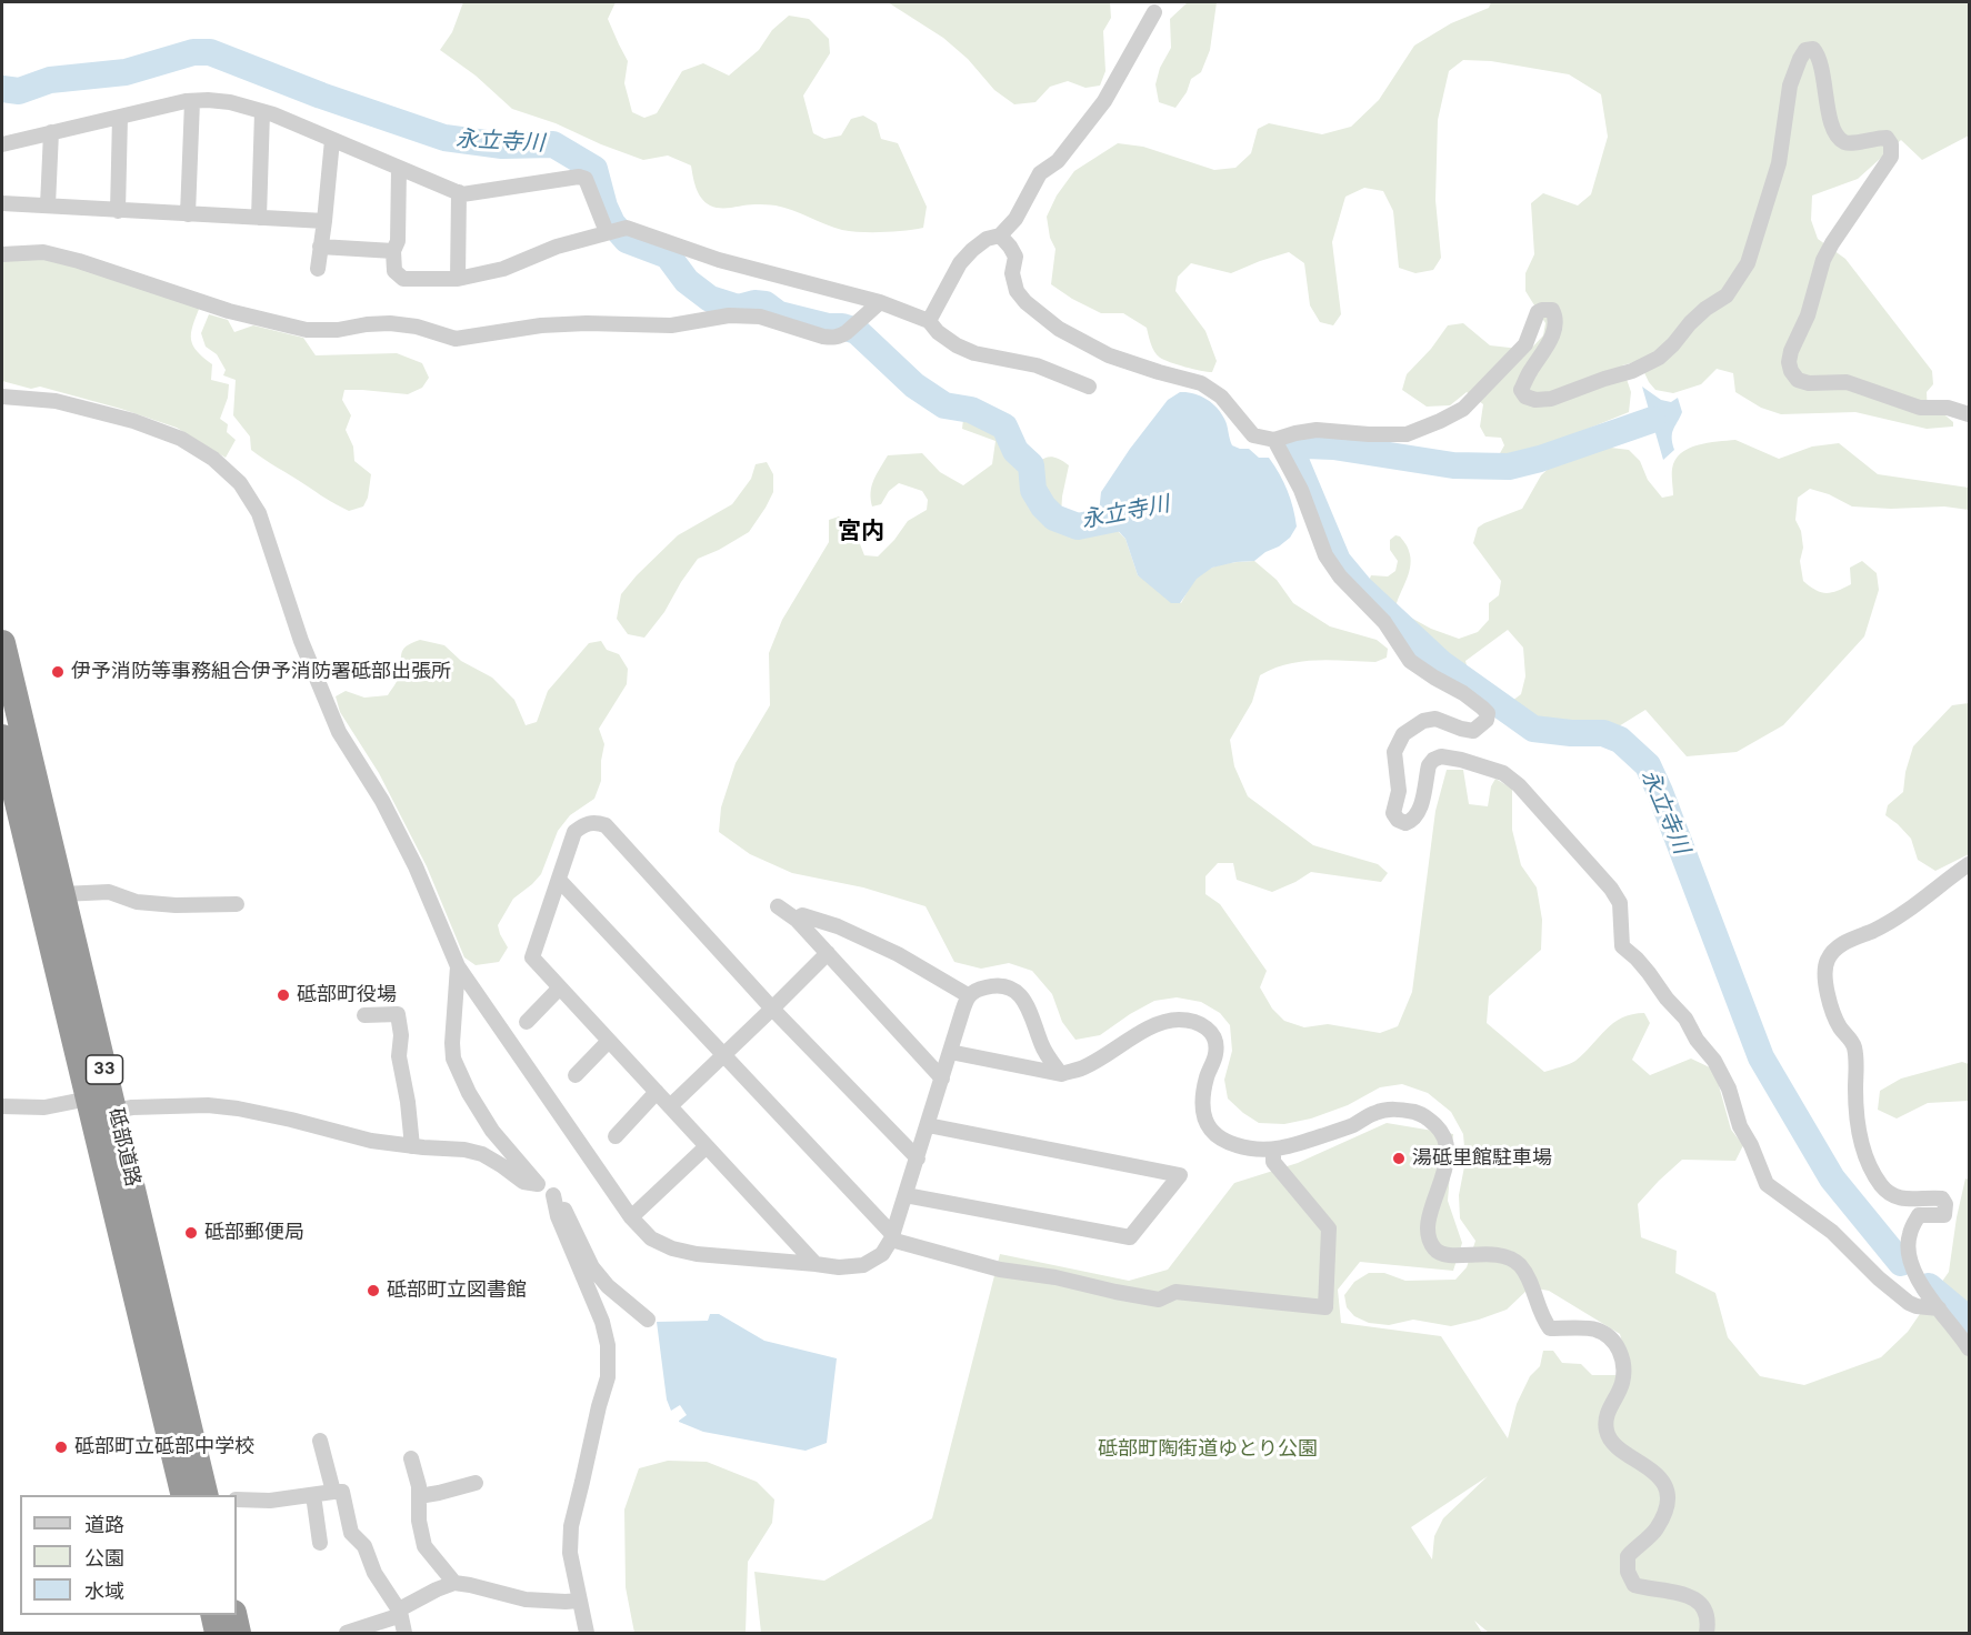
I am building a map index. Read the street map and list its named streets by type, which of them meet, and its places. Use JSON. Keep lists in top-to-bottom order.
{
  "streets": {
    "highway": ["33", "砥部道路"]
  },
  "districts": ["宮内"],
  "water": ["永立寺川"],
  "parks": ["砥部町陶街道ゆとり公園"],
  "places": [
    "伊予消防等事務組合伊予消防署砥部出張所",
    "砥部町役場",
    "湯砥里館駐車場",
    "砥部郵便局",
    "砥部町立図書館",
    "砥部町立砥部中学校"
  ],
  "legend": ["道路", "公園", "水域"]
}
